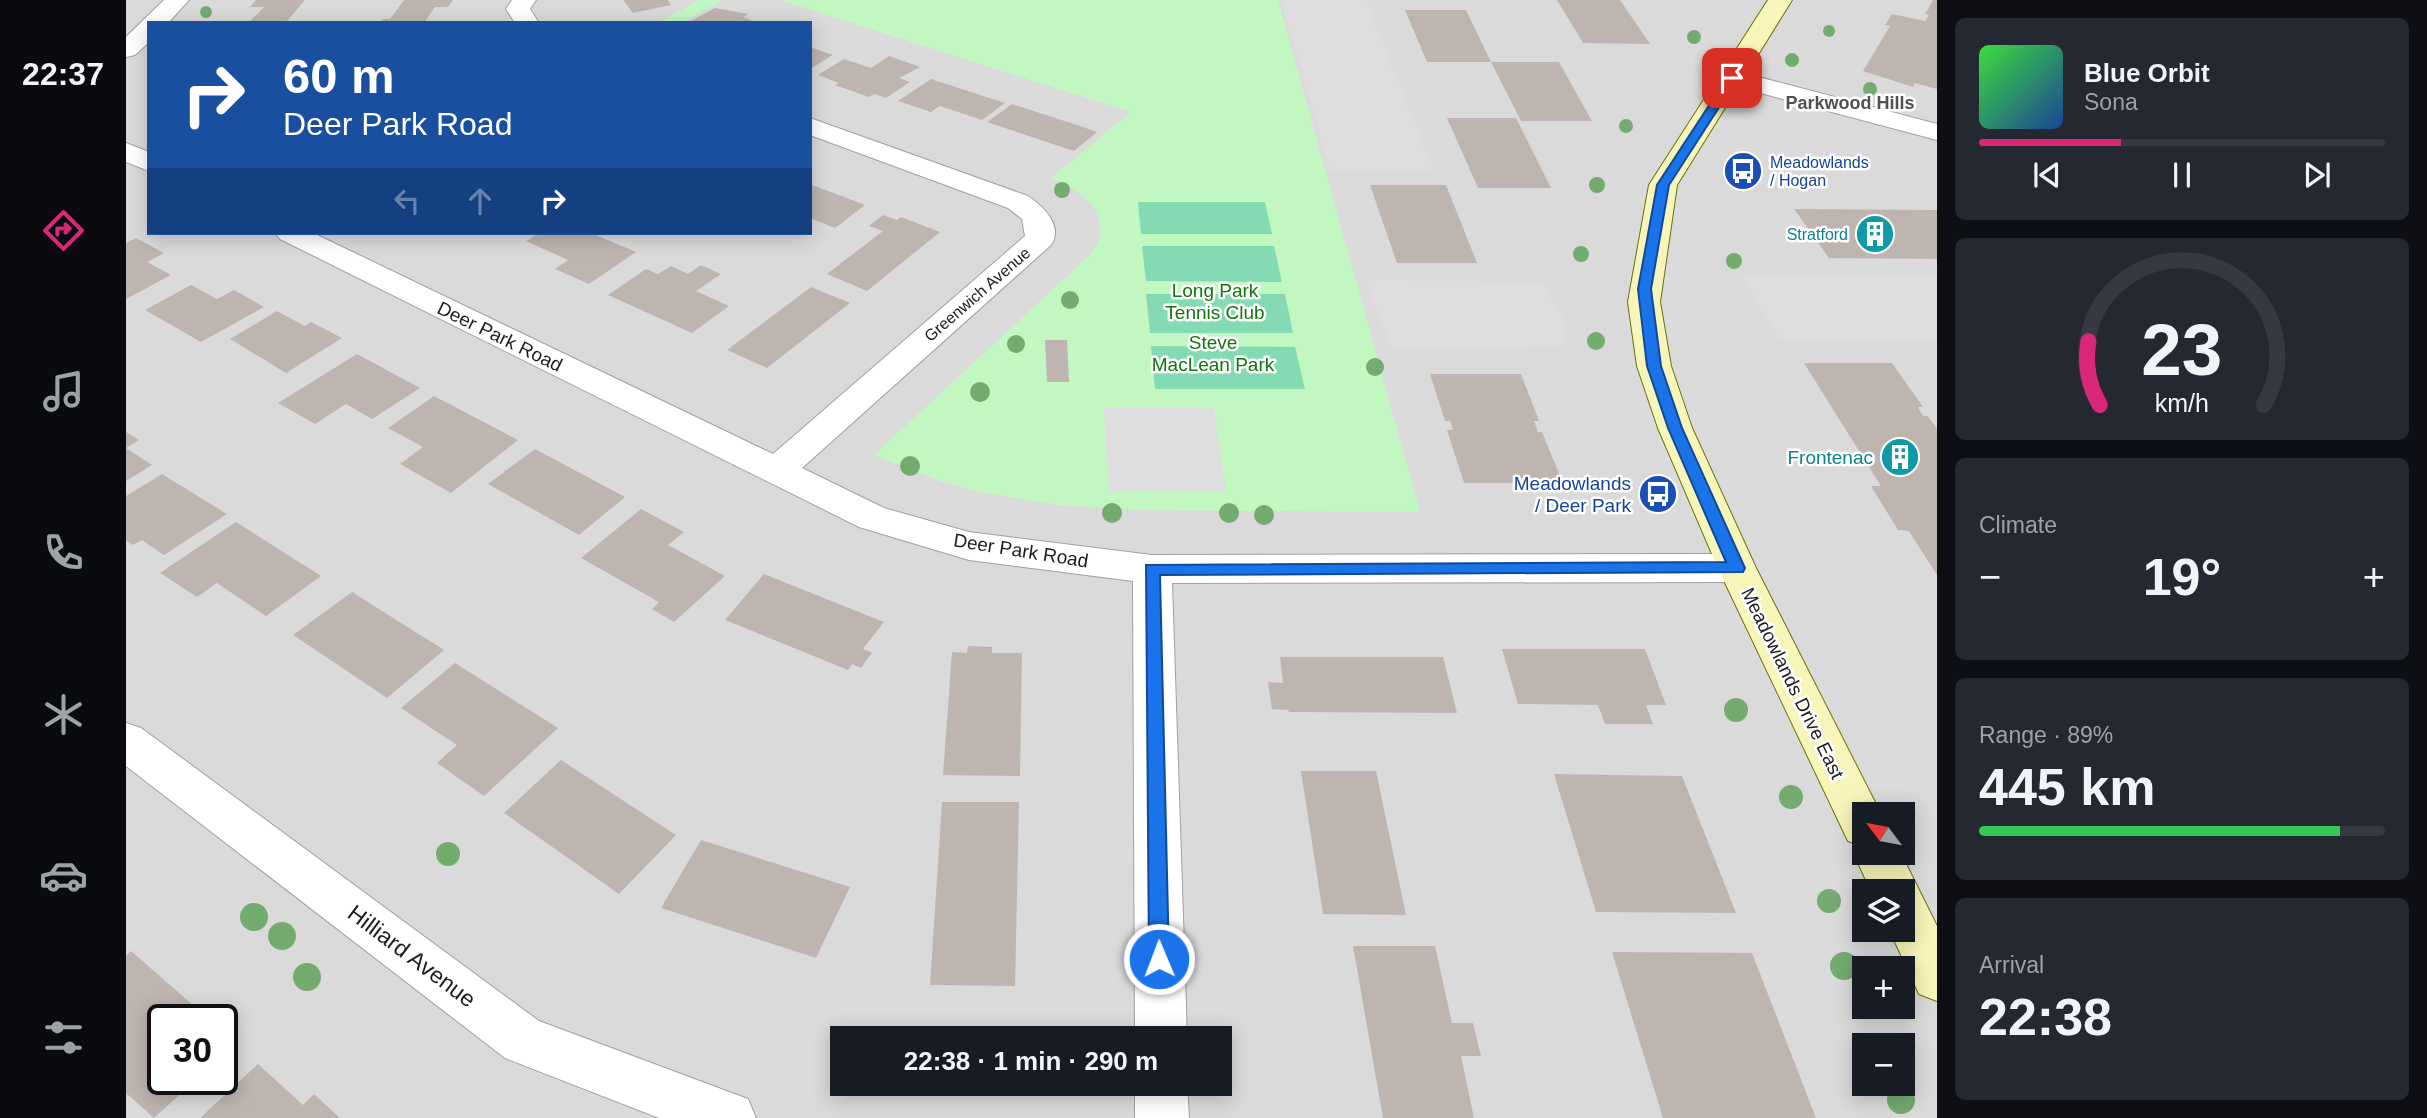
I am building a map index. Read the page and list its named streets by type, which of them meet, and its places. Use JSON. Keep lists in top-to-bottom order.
{
  "streets": {
    "main road": ["Meadowlands Drive East"],
    "street": ["Greenwich Avenue", "Deer Park Road", "Hilliard Avenue"]
  },
  "crossings": [
    ["Greenwich Avenue", "Deer Park Road"],
    ["Deer Park Road", "Meadowlands Drive East"]
  ],
  "districts": ["Parkwood Hills"],
  "parks": ["Long Park Tennis Club", "Steve MacLean Park"],
  "places": {
    "bus stop": ["Meadowlands / Hogan", "Meadowlands / Deer Park"],
    "building": ["Stratford", "Frontenac"]
  },
  "north": "top left",
  "page": {
    "tabs": "22:37",
    "turn": ["60 m", "Deer Park Road"],
    "song": ["Blue Orbit", "Sona"],
    "tile": [
      "Climate",
      ["Range · 89%", "445 km"],
      ["Arrival", "22:38"]
    ],
    "heat": ["−", "19°", "+"],
    "map_buttons": ["+", "−"],
    "limit": "30",
    "trip": "22:38 · 1 min · 290 m",
    "gauge": ["23", "km/h"]
  }
}
